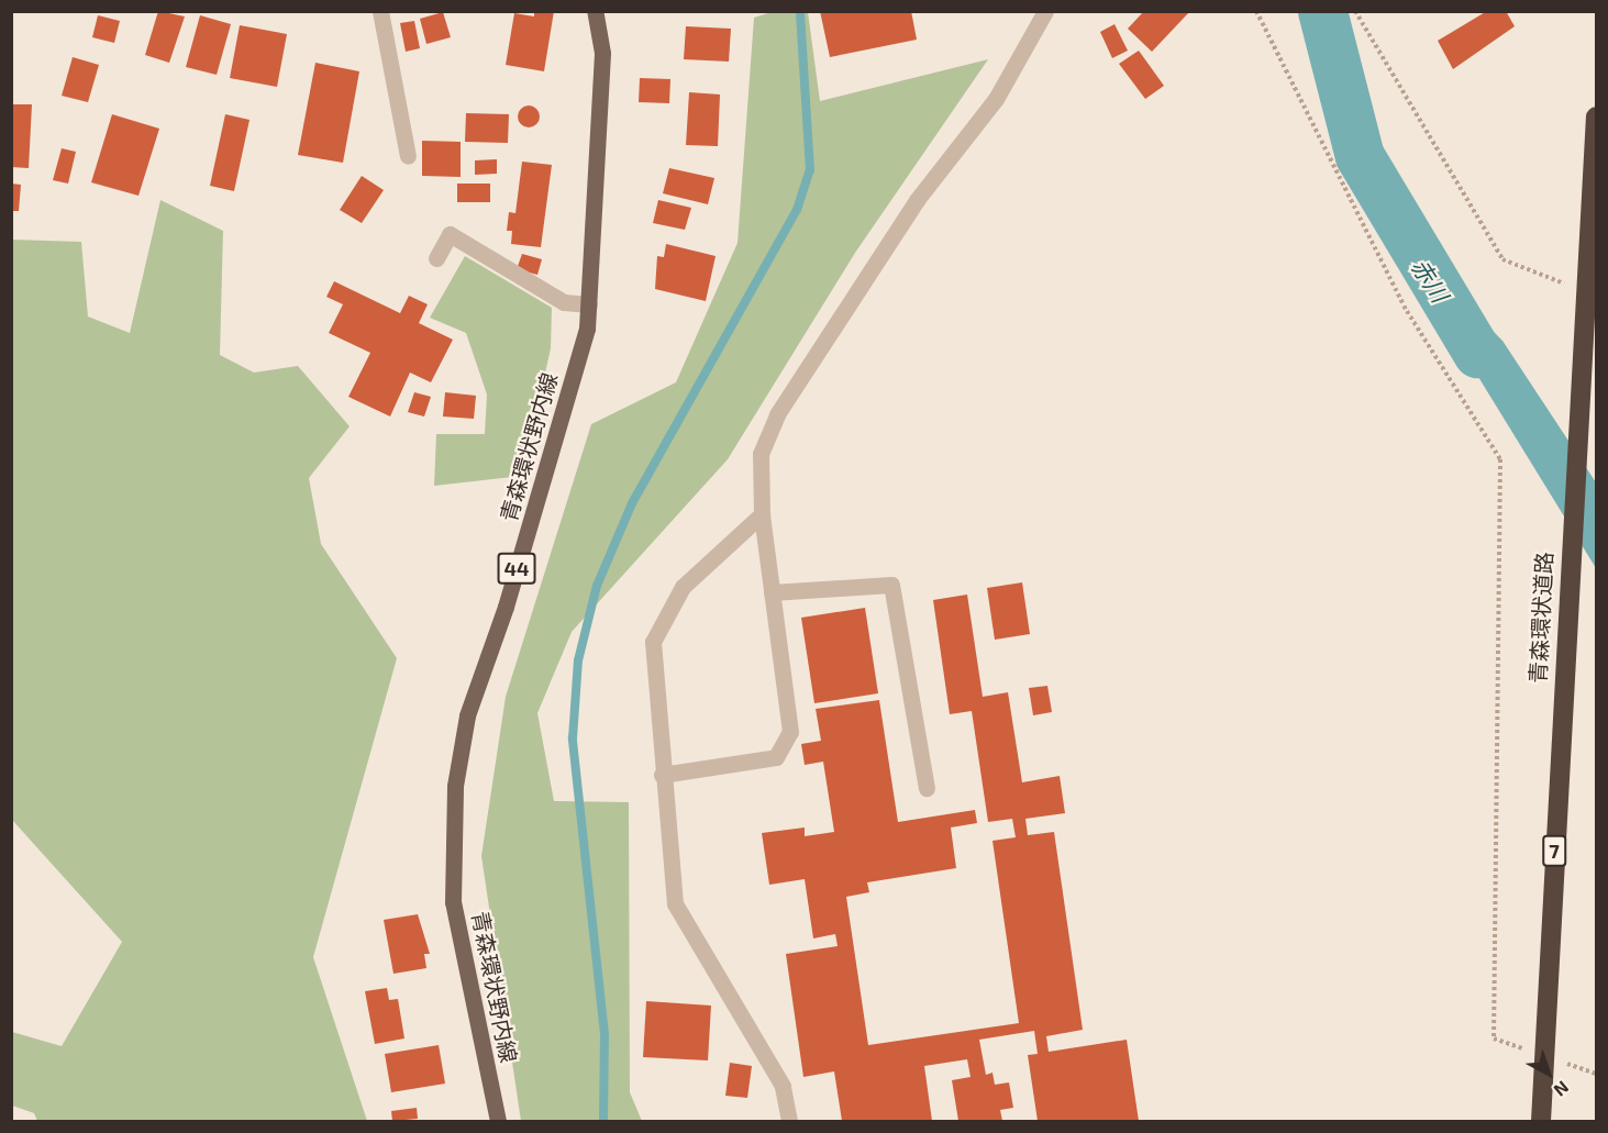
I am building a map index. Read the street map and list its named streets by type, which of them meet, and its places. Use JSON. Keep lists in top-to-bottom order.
{
  "streets": {
    "highway": ["青森環状道路", "7"],
    "main road": ["青森環状野内線", "44"]
  },
  "water": ["赤川"],
  "north": "bottom right"
}
